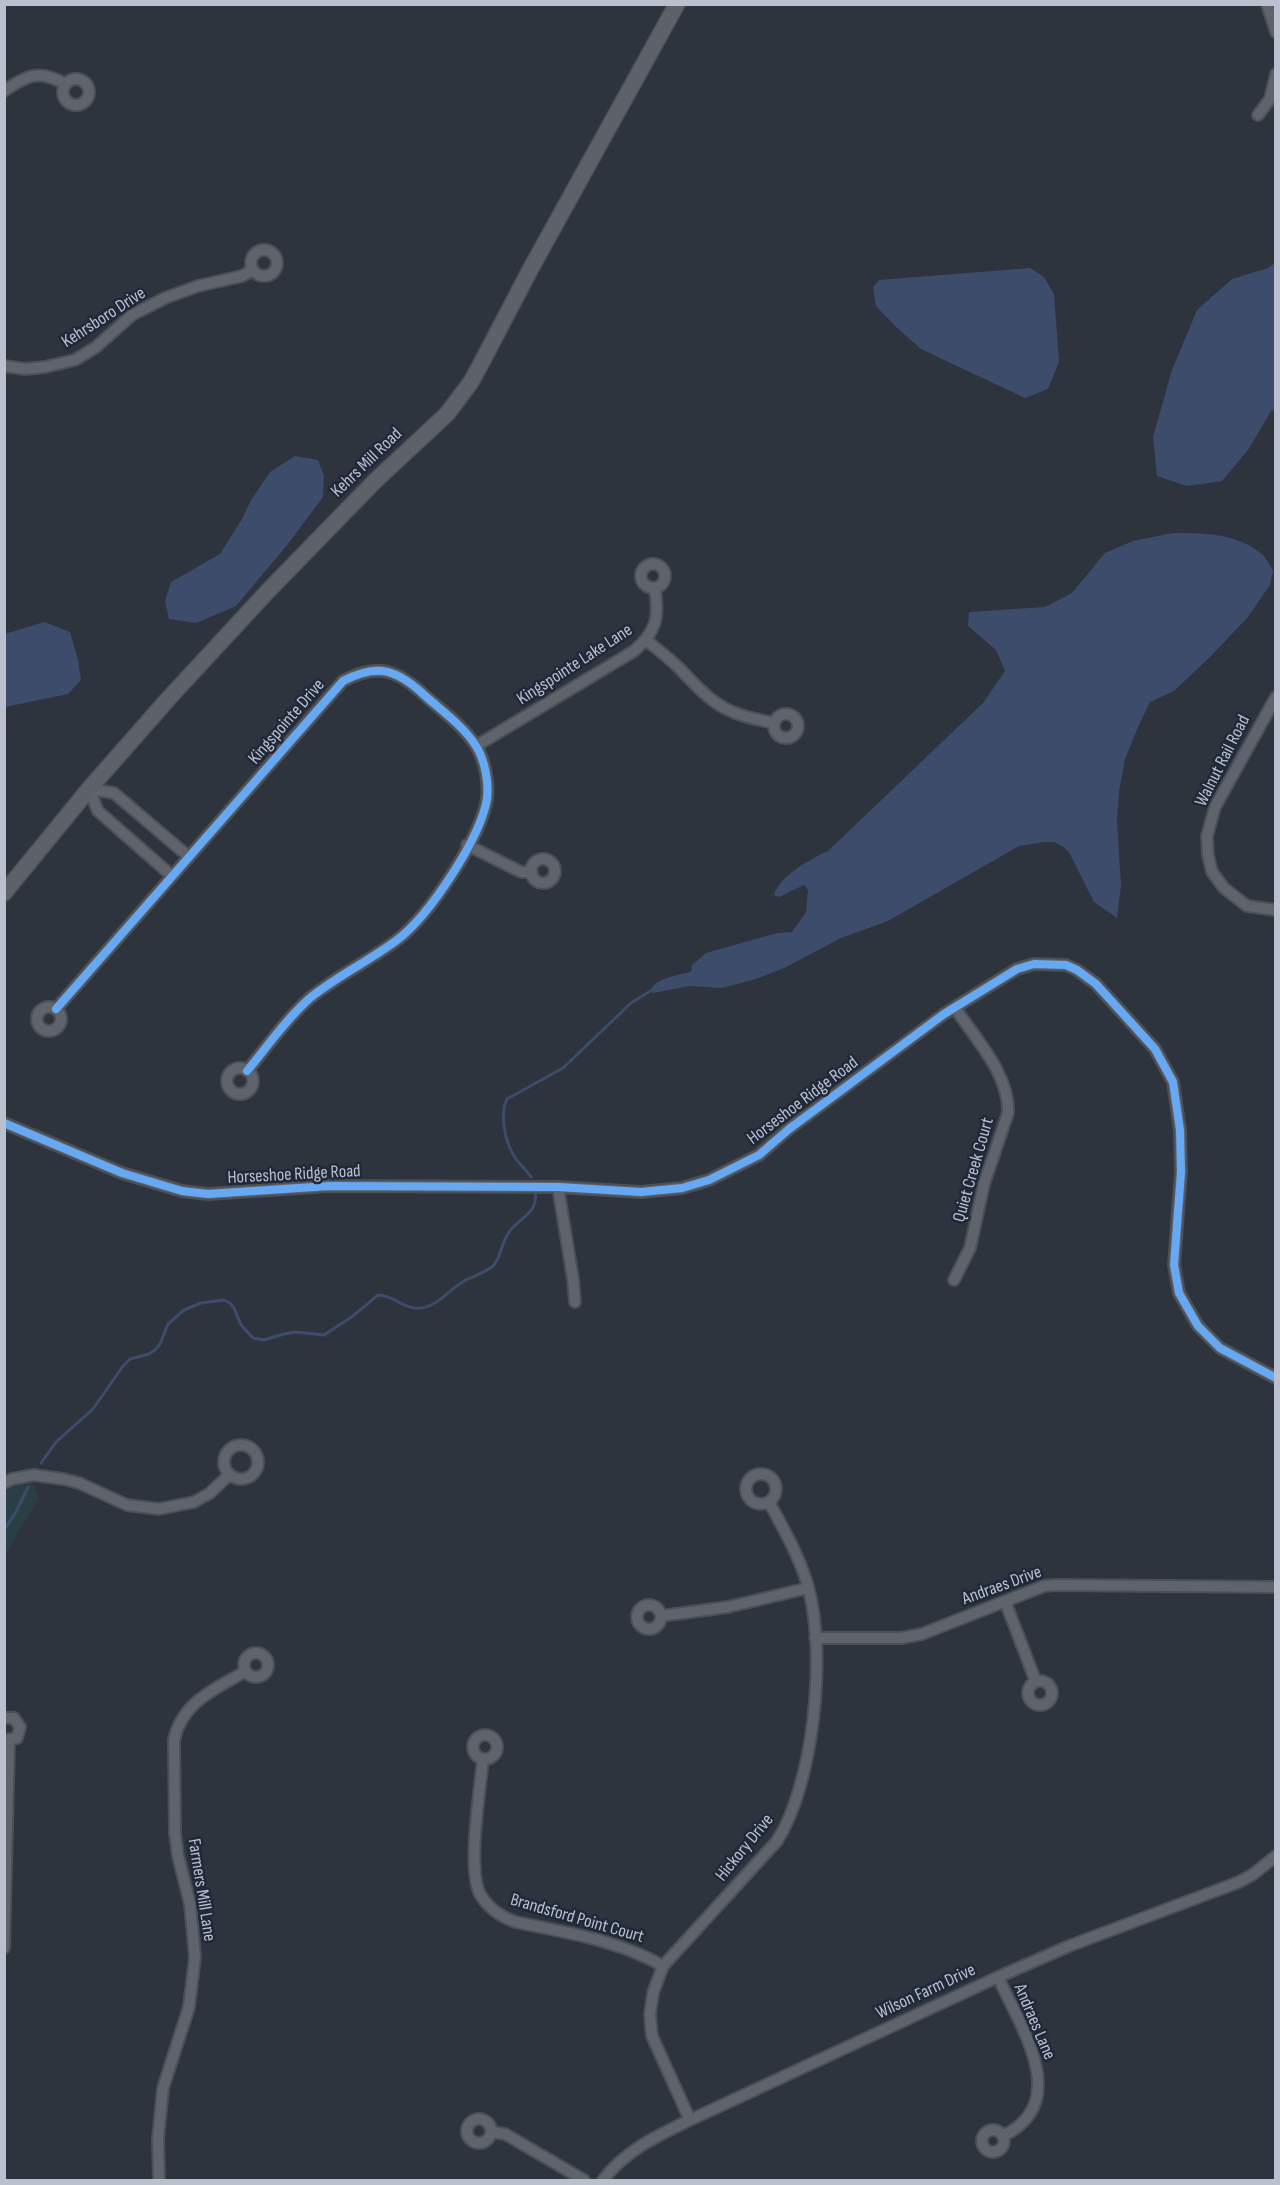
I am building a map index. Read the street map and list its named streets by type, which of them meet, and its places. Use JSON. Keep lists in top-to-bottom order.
{
  "streets": {
    "main road": ["Kehrs Mill Road"],
    "street": [
      "Kehrsboro Drive",
      "Kingspointe Lake Lane",
      "Kingspointe Drive",
      "Walnut Rail Road",
      "Horseshoe Ridge Road",
      "Quiet Creek Court",
      "Andraes Drive",
      "Hickory Drive",
      "Farmers Mill Lane",
      "Brandsford Point Court",
      "Wilson Farm Drive",
      "Andraes Lane"
    ]
  },
  "crossings": [
    ["Kingspointe Lake Lane", "Kingspointe Drive"],
    ["Horseshoe Ridge Road", "Quiet Creek Court"],
    ["Andraes Drive", "Hickory Drive"],
    ["Hickory Drive", "Brandsford Point Court"],
    ["Hickory Drive", "Wilson Farm Drive"],
    ["Wilson Farm Drive", "Andraes Lane"]
  ]
}
